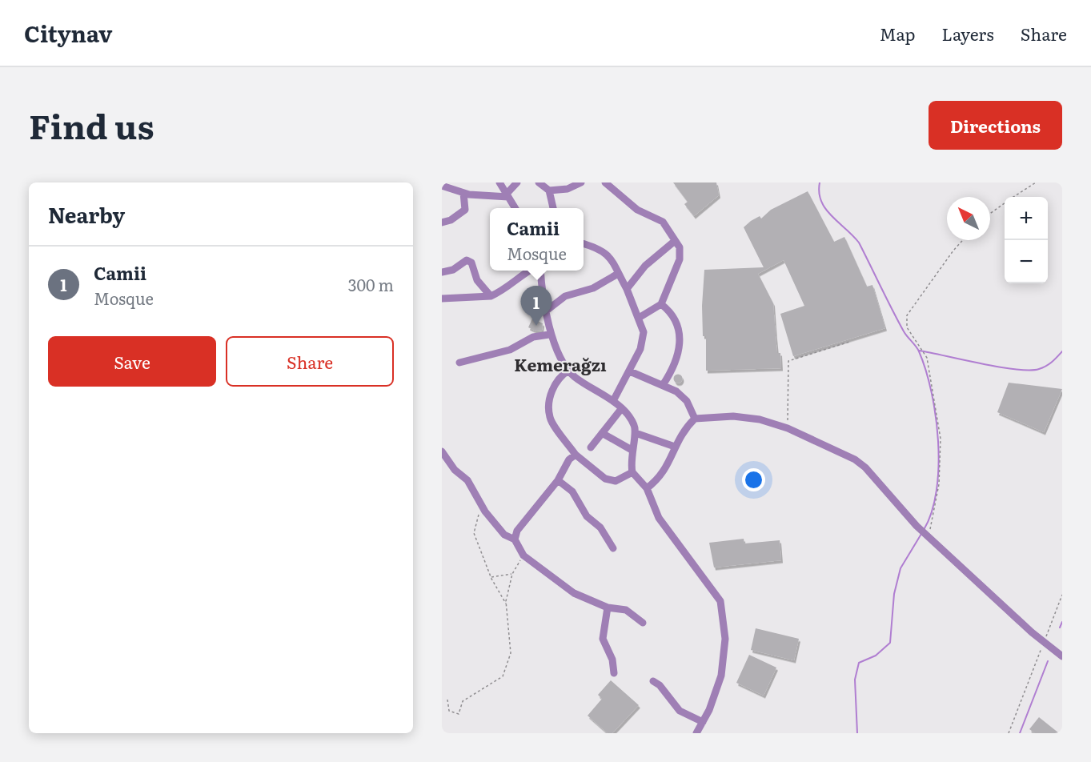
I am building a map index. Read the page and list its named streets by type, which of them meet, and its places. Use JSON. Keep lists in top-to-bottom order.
{
  "districts": ["Kemerağzı"],
  "north": "top left",
  "page": {
    "header": "Citynav",
    "nav": ["Map", "Layers", "Share"],
    "title": "Find us",
    "buttons": [
      "Directions",
      ["Save", "Share"]
    ],
    "heading": "Nearby",
    "map_buttons": ["+", "−"],
    "popup": ["Camii", "Mosque"],
    "list": [
      {
        "mark": "1",
        "name": "Camii",
        "note": "Mosque",
        "value": "300 m"
      }
    ],
    "pins": "1"
  }
}
